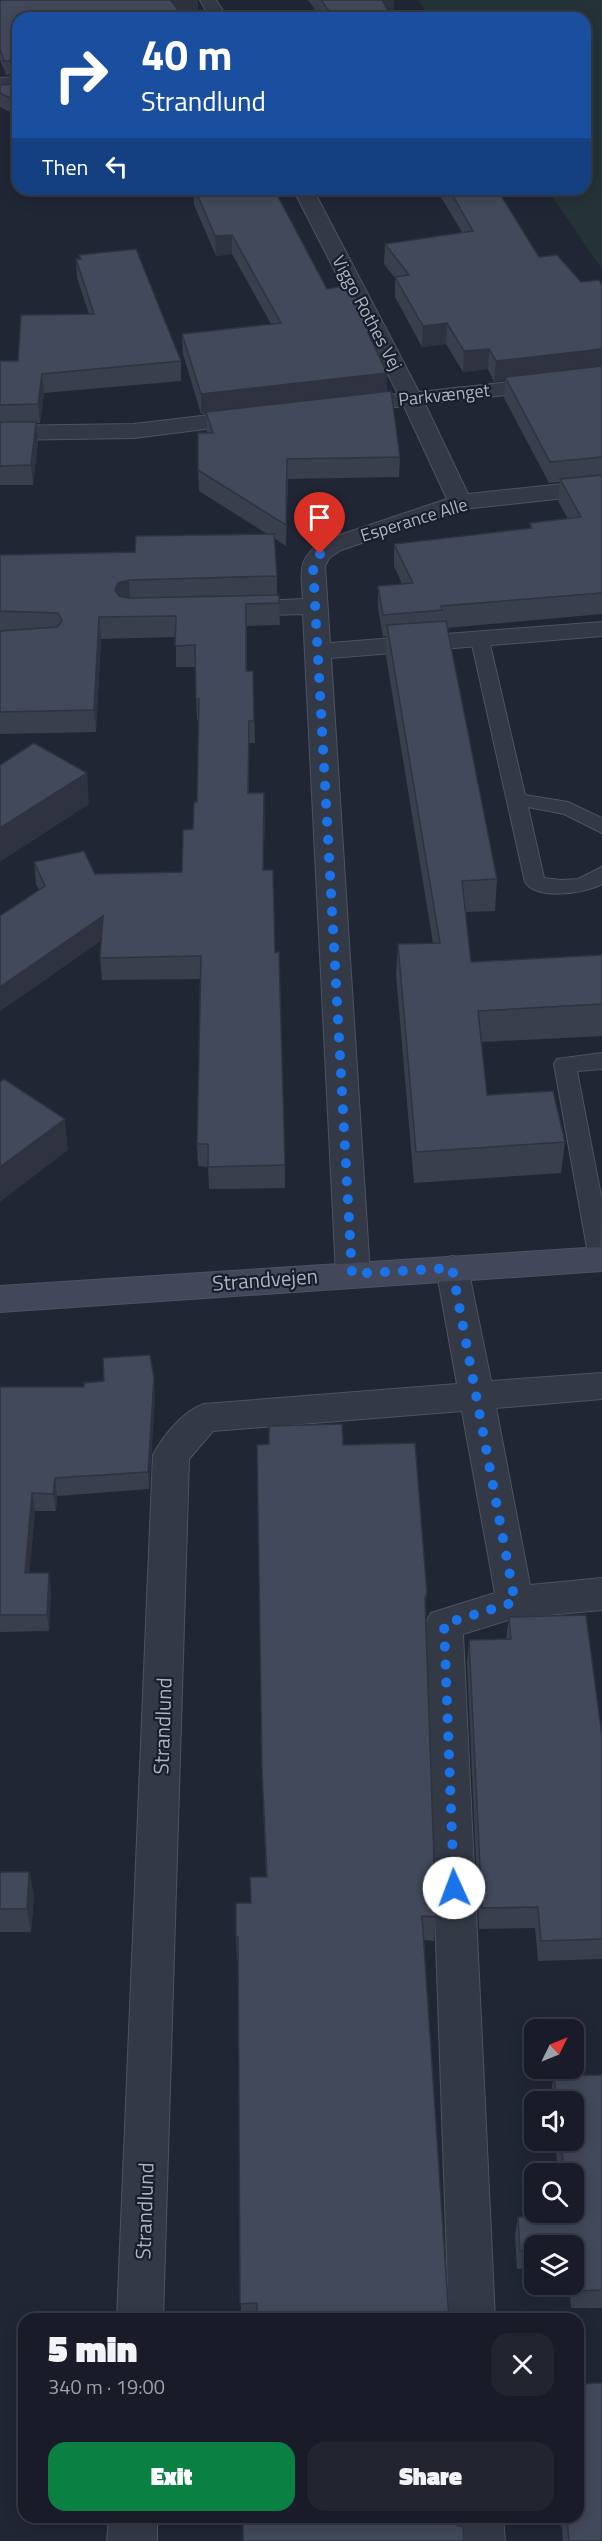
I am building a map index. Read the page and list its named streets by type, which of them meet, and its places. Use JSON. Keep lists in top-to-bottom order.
{
  "streets": {
    "main road": ["Strandvejen"],
    "street": [
      "Viggo Rothes Vej",
      "Parkvænget",
      "Esperance Alle",
      "Strandlund"
    ]
  },
  "crossings": [
    ["Viggo Rothes Vej", "Parkvænget"],
    ["Viggo Rothes Vej", "Esperance Alle"],
    ["Esperance Alle", "Strandvejen"]
  ],
  "north": "top right",
  "page": {
    "turn": ["40 m", "Strandlund"],
    "then": "Then",
    "heading": ["5 min", "340 m · 19:00"],
    "buttons": ["Exit", "Share"]
  }
}
